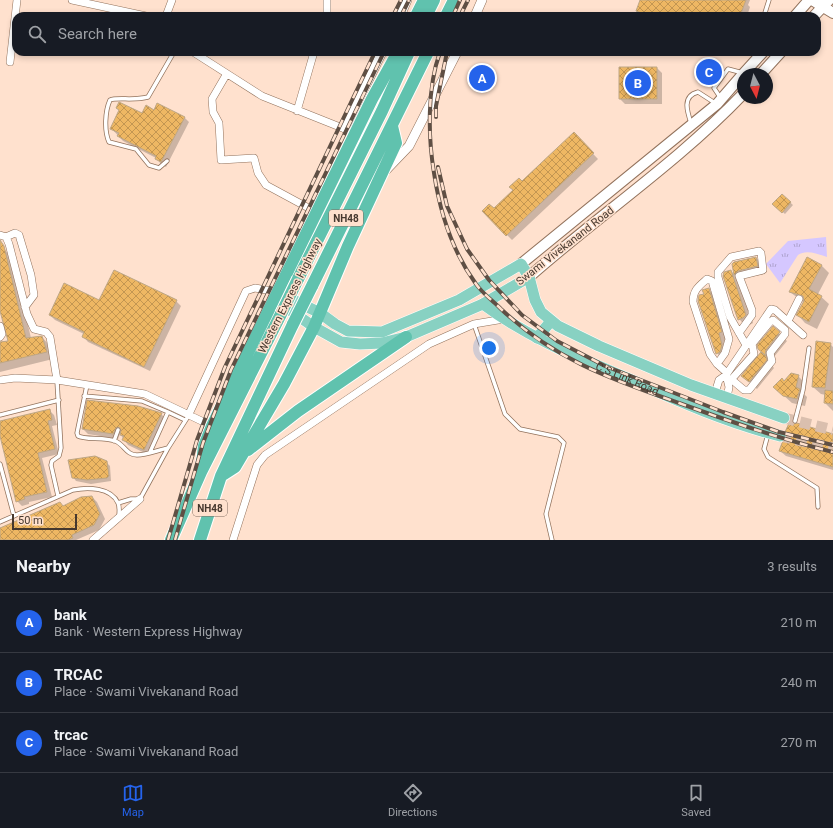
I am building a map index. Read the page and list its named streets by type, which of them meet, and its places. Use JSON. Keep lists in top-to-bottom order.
{
  "streets": {
    "highway": ["NH48", "Western Express Highway"],
    "main road": ["Swami Vivekanand Road", "C S Link Road"]
  },
  "crossings": [
    ["Swami Vivekanand Road", "C S Link Road"]
  ],
  "scale_bar": "50 m",
  "north": "bottom",
  "page": {
    "search": "Search here",
    "pins": ["C", "A", "B"],
    "scale": "50 m",
    "heading": ["Nearby", "3 results"],
    "list": [
      {
        "mark": "A",
        "name": "bank",
        "note": "Bank · Western Express Highway",
        "value": "210 m"
      },
      {
        "mark": "B",
        "name": "TRCAC",
        "note": "Place · Swami Vivekanand Road",
        "value": "240 m"
      },
      {
        "mark": "C",
        "name": "trcac",
        "note": "Place · Swami Vivekanand Road",
        "value": "270 m"
      }
    ],
    "nav": ["Map", "Directions", "Saved"]
  }
}
